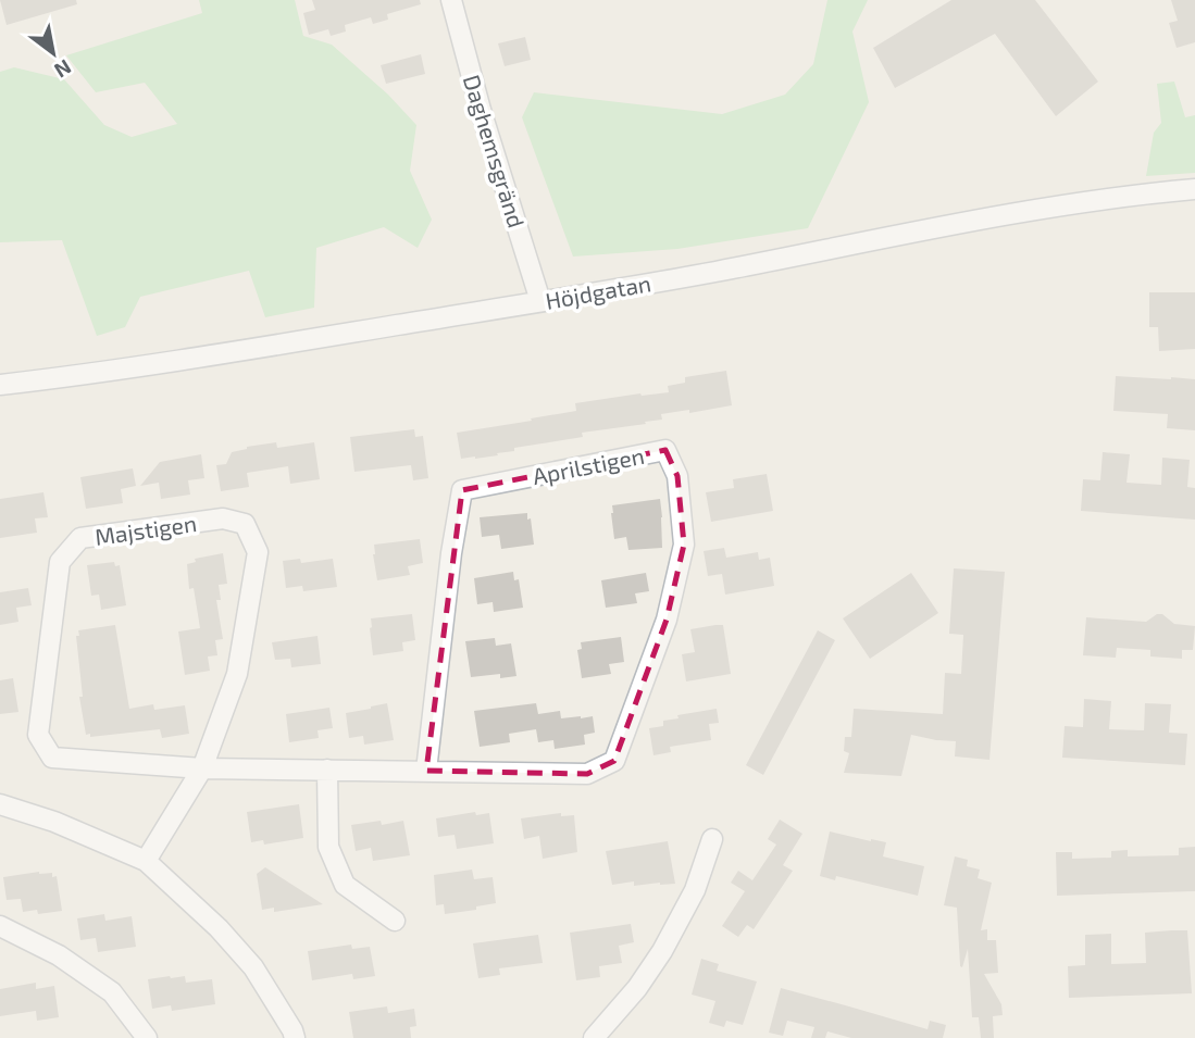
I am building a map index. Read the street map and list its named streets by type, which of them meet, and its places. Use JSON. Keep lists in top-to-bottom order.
{
  "streets": {
    "street": [
      "Daghemsgränd",
      "Höjdgatan",
      "Aprilstigen",
      "Majstigen"
    ]
  },
  "crossings": [
    ["Daghemsgränd", "Höjdgatan"],
    ["Aprilstigen", "Majstigen"]
  ],
  "north": "bottom right"
}
